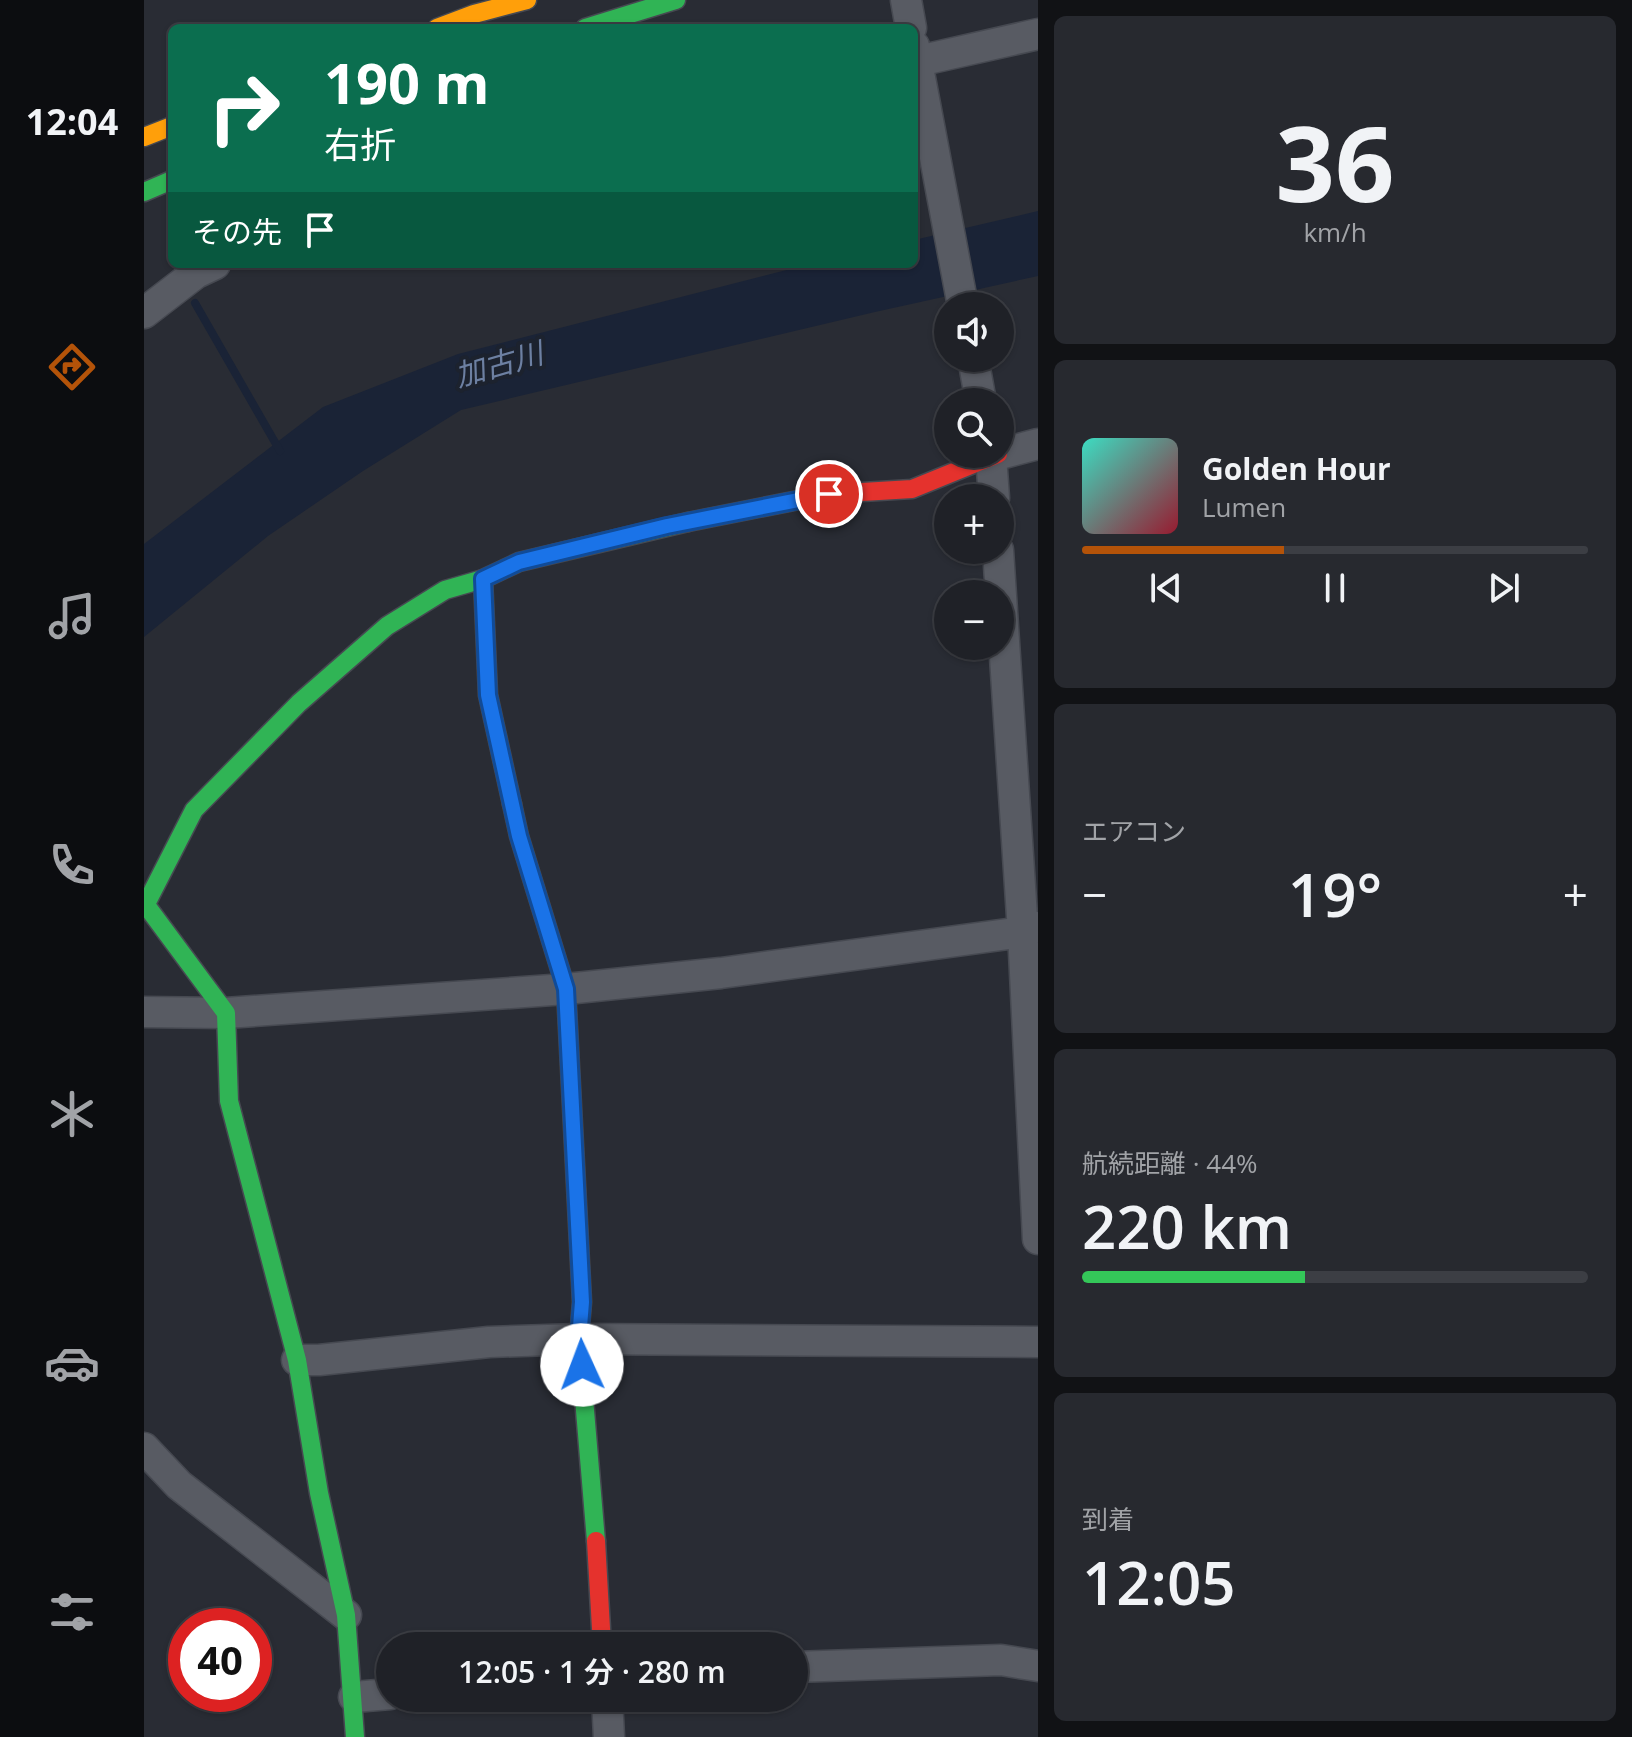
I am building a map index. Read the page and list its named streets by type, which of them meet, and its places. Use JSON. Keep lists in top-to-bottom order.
{
  "water": ["加古川"],
  "page": {
    "tabs": "12:04",
    "tile": [
      ["36", "km/h"],
      "エアコン",
      ["航続距離 · 44%", "220 km"],
      ["到着", "12:05"]
    ],
    "turn": ["190 m", "右折"],
    "then": "その先",
    "map_buttons": ["+", "−"],
    "song": ["Golden Hour", "Lumen"],
    "heat": ["−", "19°", "+"],
    "limit": "40",
    "trip": "12:05 · 1 分 · 280 m"
  }
}
